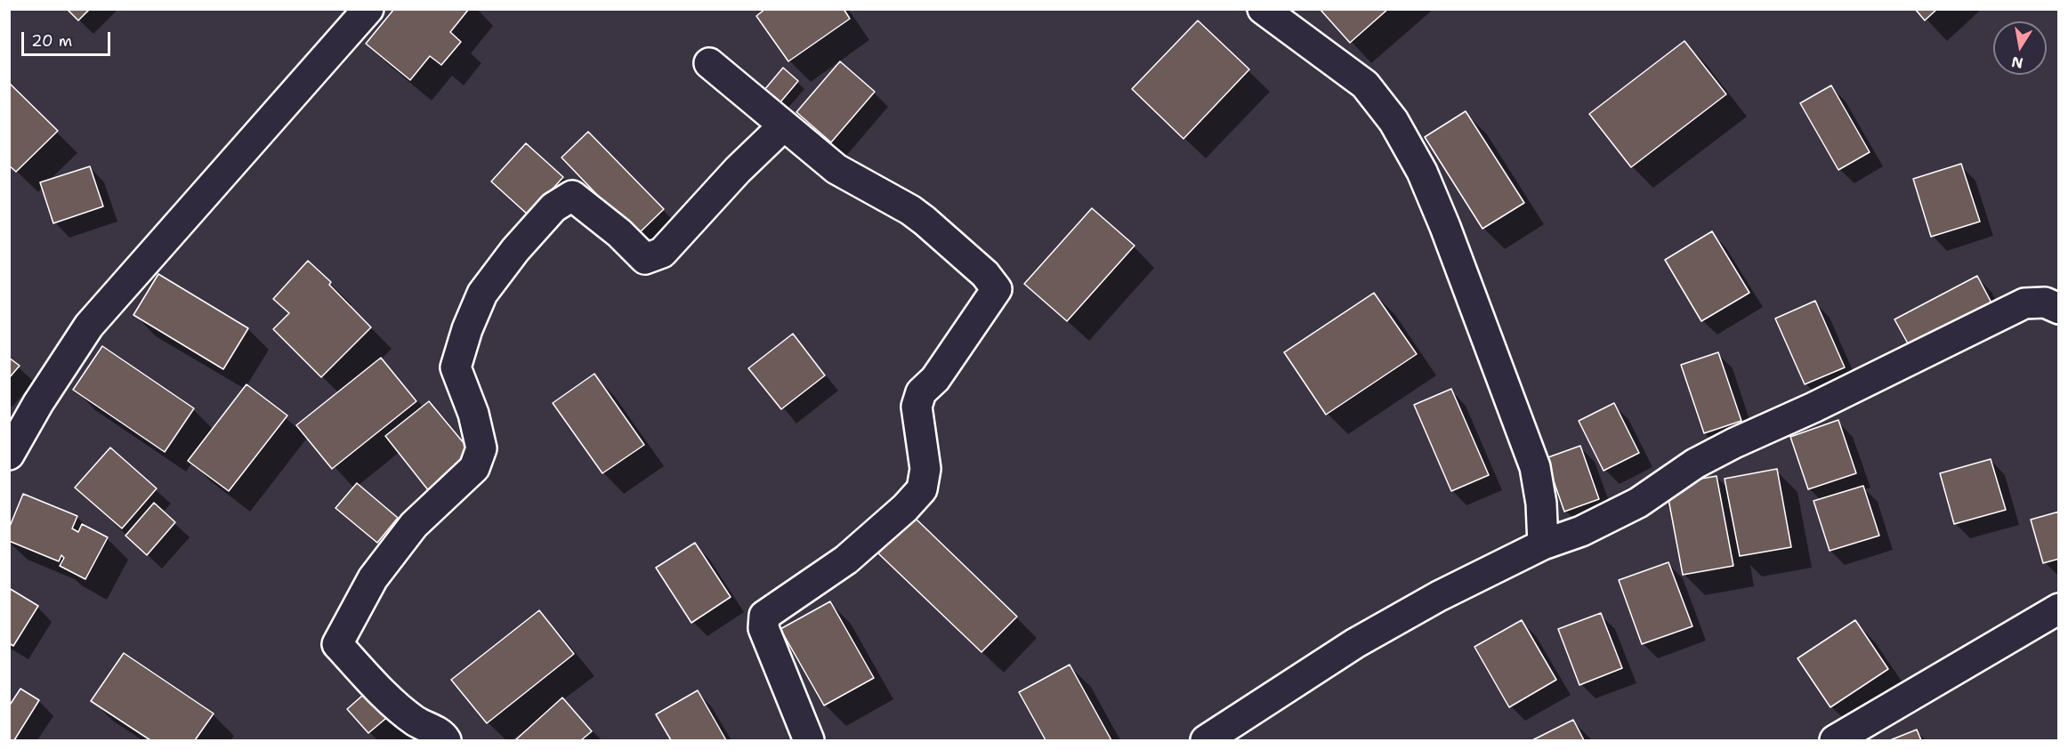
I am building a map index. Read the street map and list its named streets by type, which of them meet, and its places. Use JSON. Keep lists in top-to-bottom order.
{
  "scale_bar": "20 m",
  "north": "bottom"
}
